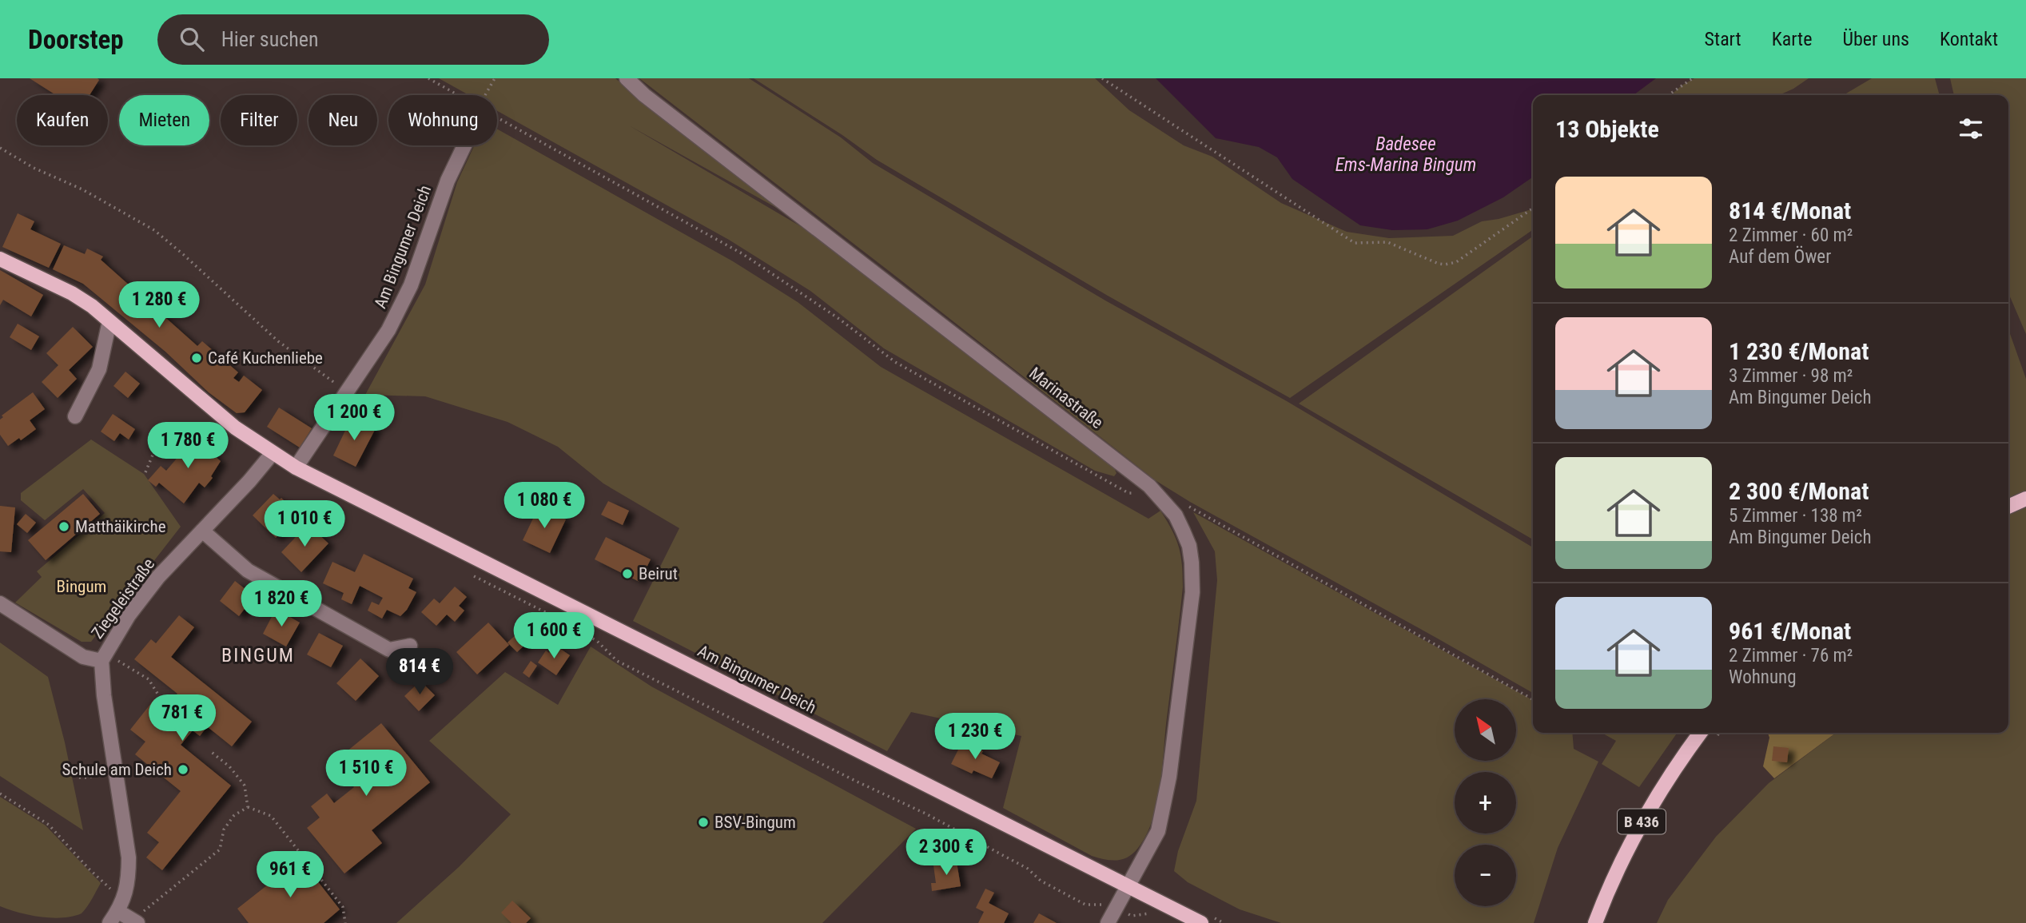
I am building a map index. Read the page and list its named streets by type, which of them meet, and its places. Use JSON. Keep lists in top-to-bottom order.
{
  "streets": {
    "main road": ["Am Bingumer Deich", "B 436"],
    "street": ["Marinastraße", "Ziegeleistraße"]
  },
  "crossings": [
    ["Am Bingumer Deich", "Marinastraße"],
    ["Am Bingumer Deich", "Ziegeleistraße"]
  ],
  "districts": ["BINGUM"],
  "water": ["Badesee Ems-Marina Bingum"],
  "parks": ["Bingum"],
  "places": [
    "Café Kuchenliebe",
    "Matthäikirche",
    "Beirut",
    "Schule am Deich",
    "BSV-Bingum"
  ],
  "north": "top left",
  "page": {
    "header": "Doorstep",
    "search": "Hier suchen",
    "nav": [
      "Start",
      "Karte",
      "Über uns",
      "Kontakt"
    ],
    "chip": [
      "Kaufen",
      "Mieten",
      "Filter",
      "Neu",
      "Wohnung"
    ],
    "heading": "13 Objekte",
    "list": [
      {
        "name": "814 €/Monat",
        "note": "2 Zimmer · 60 m² · Auf dem Öwer"
      },
      {
        "name": "1 230 €/Monat",
        "note": "3 Zimmer · 98 m² · Am Bingumer Deich"
      },
      {
        "name": "2 300 €/Monat",
        "note": "5 Zimmer · 138 m² · Am Bingumer Deich"
      },
      {
        "name": "961 €/Monat",
        "note": "2 Zimmer · 76 m² · Wohnung"
      }
    ],
    "price": [
      "1 280 €",
      "1 200 €",
      "1 780 €",
      "1 080 €",
      "1 010 €",
      "1 820 €",
      "1 600 €",
      "814 €",
      "781 €",
      "1 230 €",
      "1 510 €",
      "2 300 €",
      "961 €"
    ],
    "map_buttons": ["+", "−"]
  }
}
